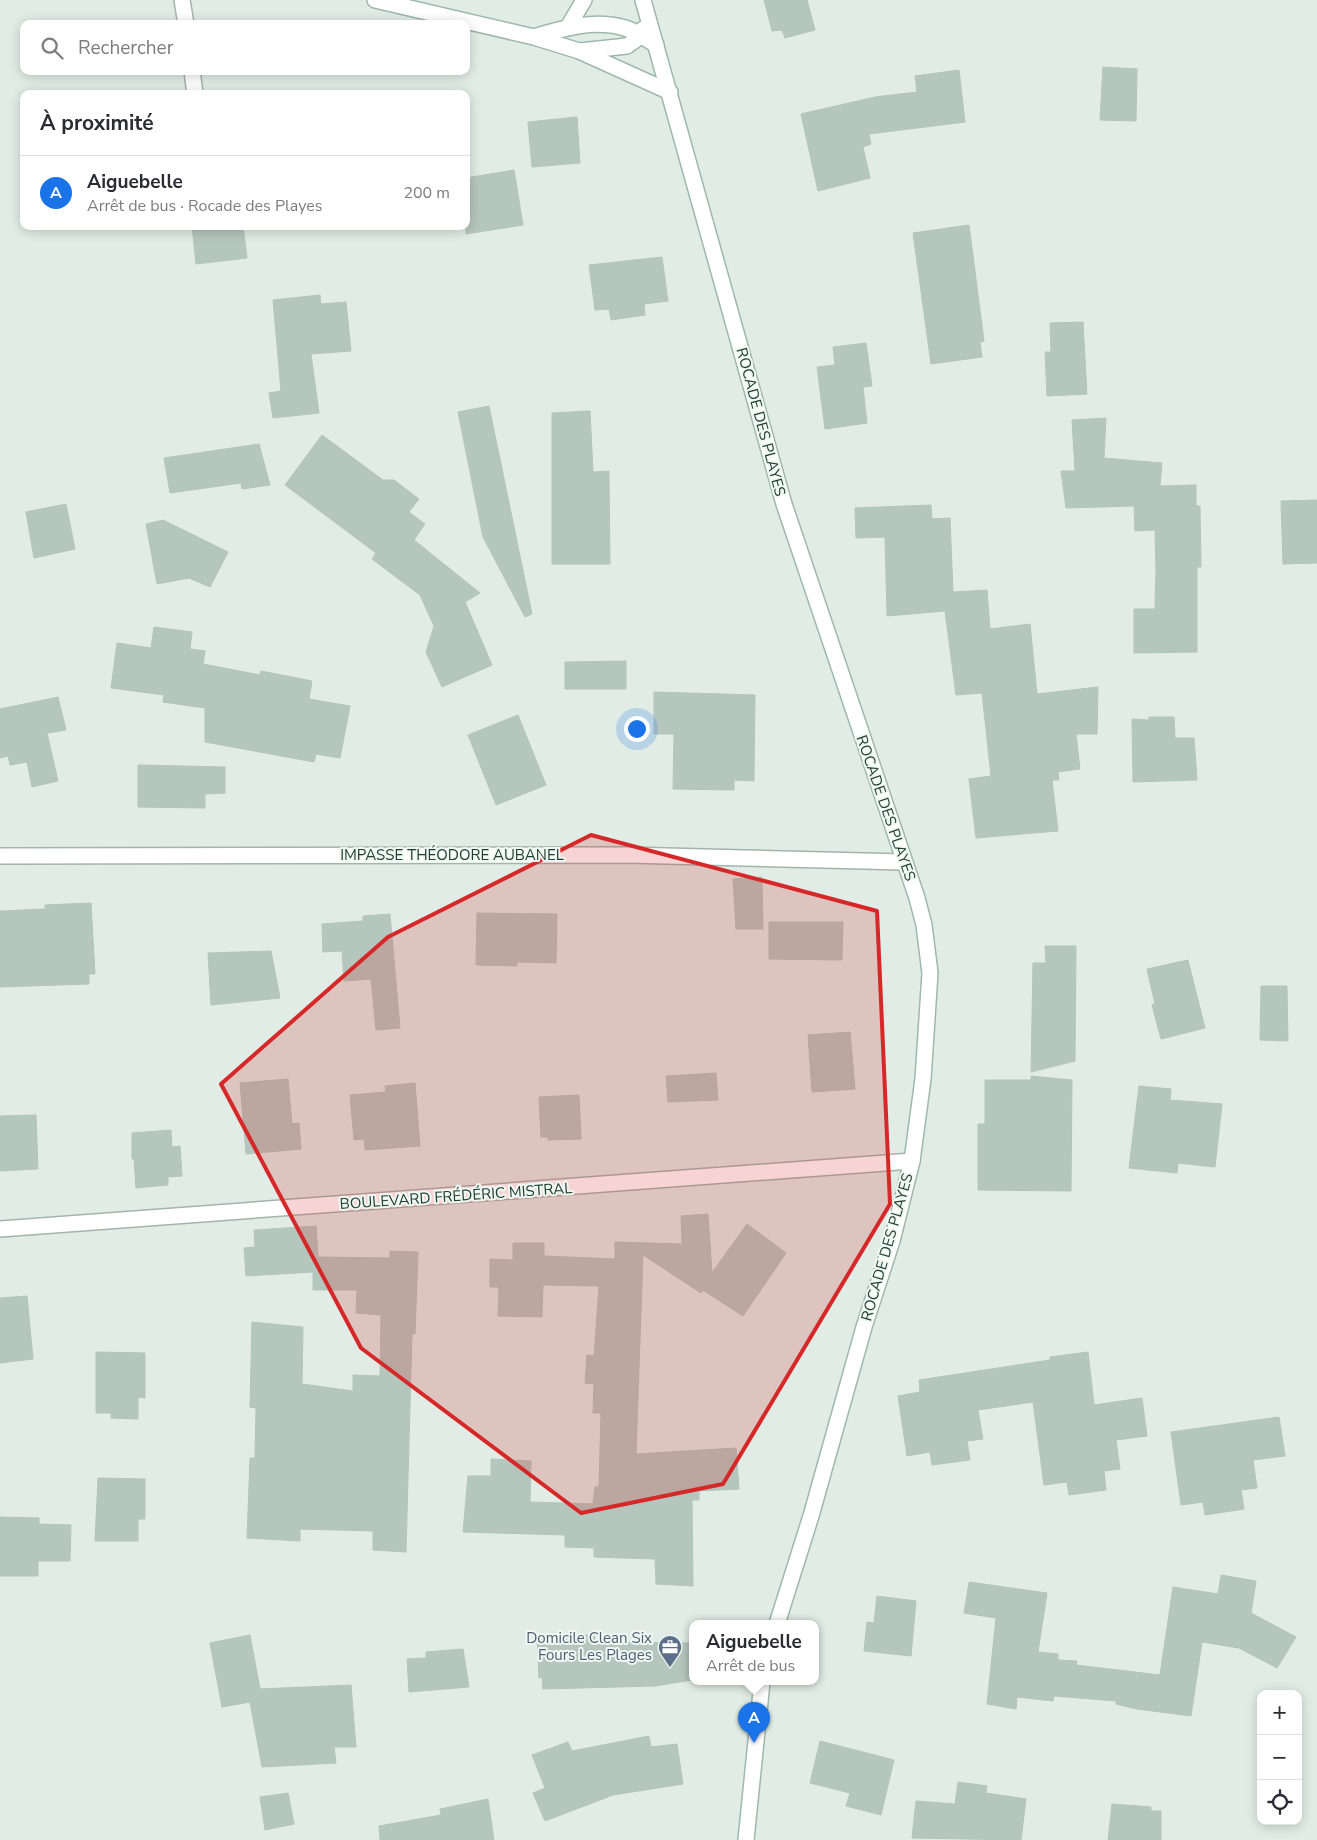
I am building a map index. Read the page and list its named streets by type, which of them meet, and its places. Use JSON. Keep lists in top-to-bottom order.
{
  "streets": {
    "street": ["ROCADE DES PLAYES", "IMPASSE THÉODORE AUBANEL", "BOULEVARD FRÉDÉRIC MISTRAL"]
  },
  "crossings": [
    ["ROCADE DES PLAYES", "IMPASSE THÉODORE AUBANEL"],
    ["ROCADE DES PLAYES", "BOULEVARD FRÉDÉRIC MISTRAL"]
  ],
  "places": {
    "office": ["Domicile Clean Six Fours Les Plages"]
  },
  "page": {
    "search": "Rechercher",
    "heading": "À proximité",
    "list": [
      {
        "mark": "A",
        "name": "Aiguebelle",
        "note": "Arrêt de bus · Rocade des Playes",
        "value": "200 m"
      }
    ],
    "popup": ["Aiguebelle", "Arrêt de bus"],
    "map_buttons": ["+", "−"],
    "pins": "A"
  }
}
